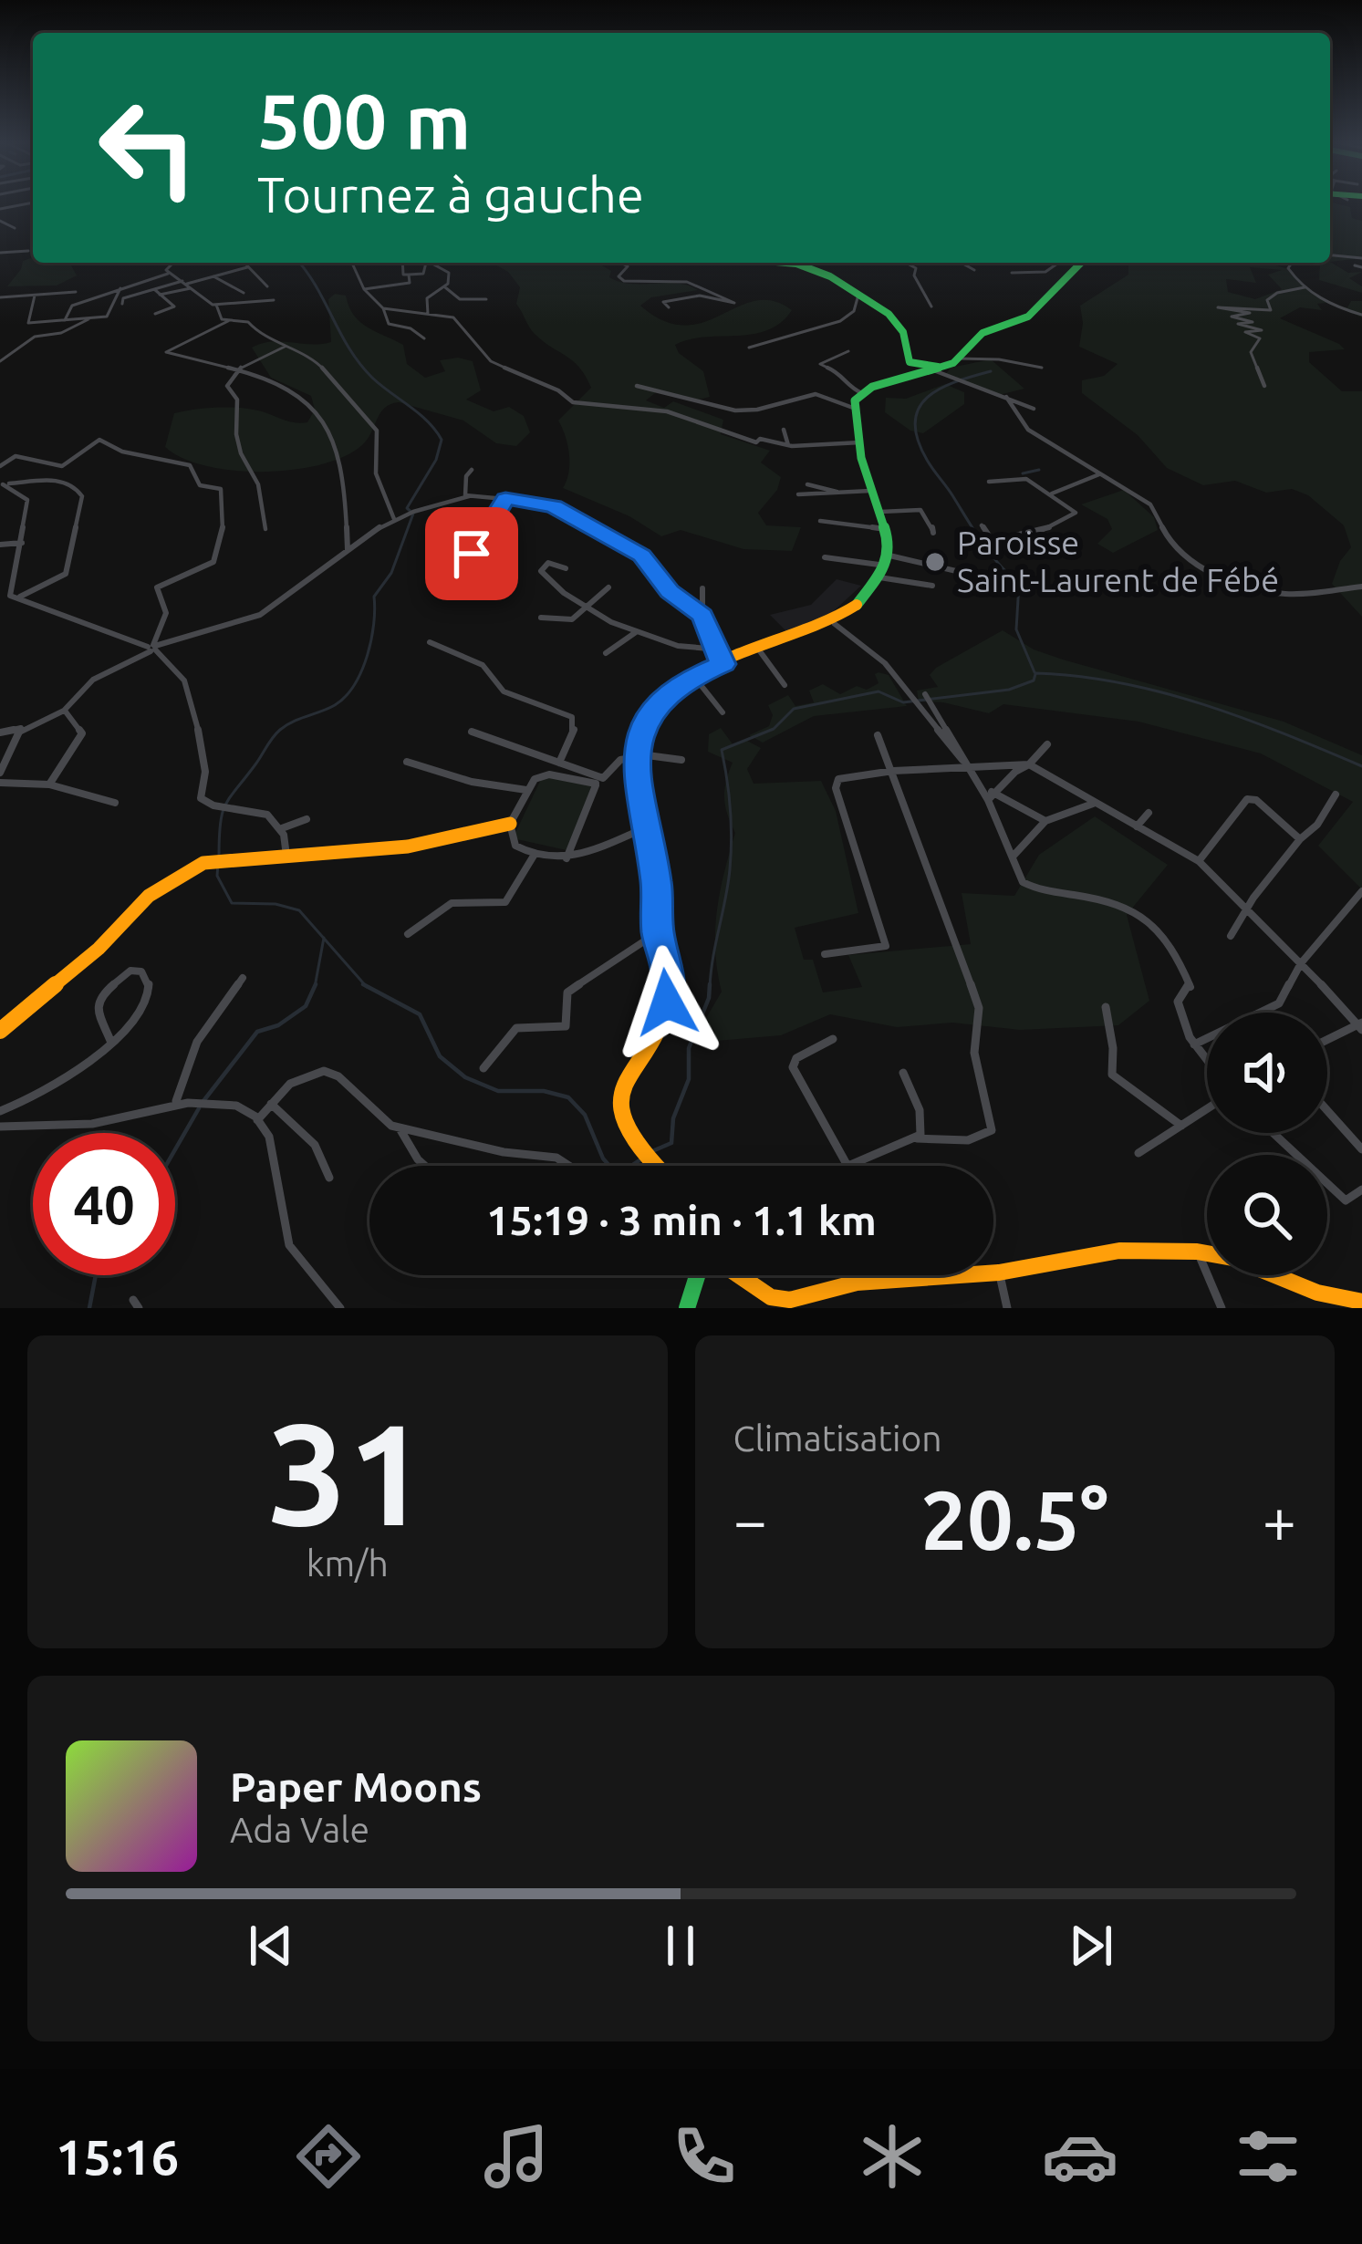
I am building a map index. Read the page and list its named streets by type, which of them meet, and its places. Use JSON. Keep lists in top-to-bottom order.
{
  "places": ["Paroisse Saint-Laurent de Fébé"],
  "page": {
    "turn": ["500 m", "Tournez à gauche"],
    "limit": "40",
    "trip": "15:19 · 3 min · 1.1 km",
    "tile": [
      ["31", "km/h"],
      "Climatisation"
    ],
    "heat": ["−", "20.5°", "+"],
    "song": ["Paper Moons", "Ada Vale"],
    "tabs": "15:16"
  }
}
